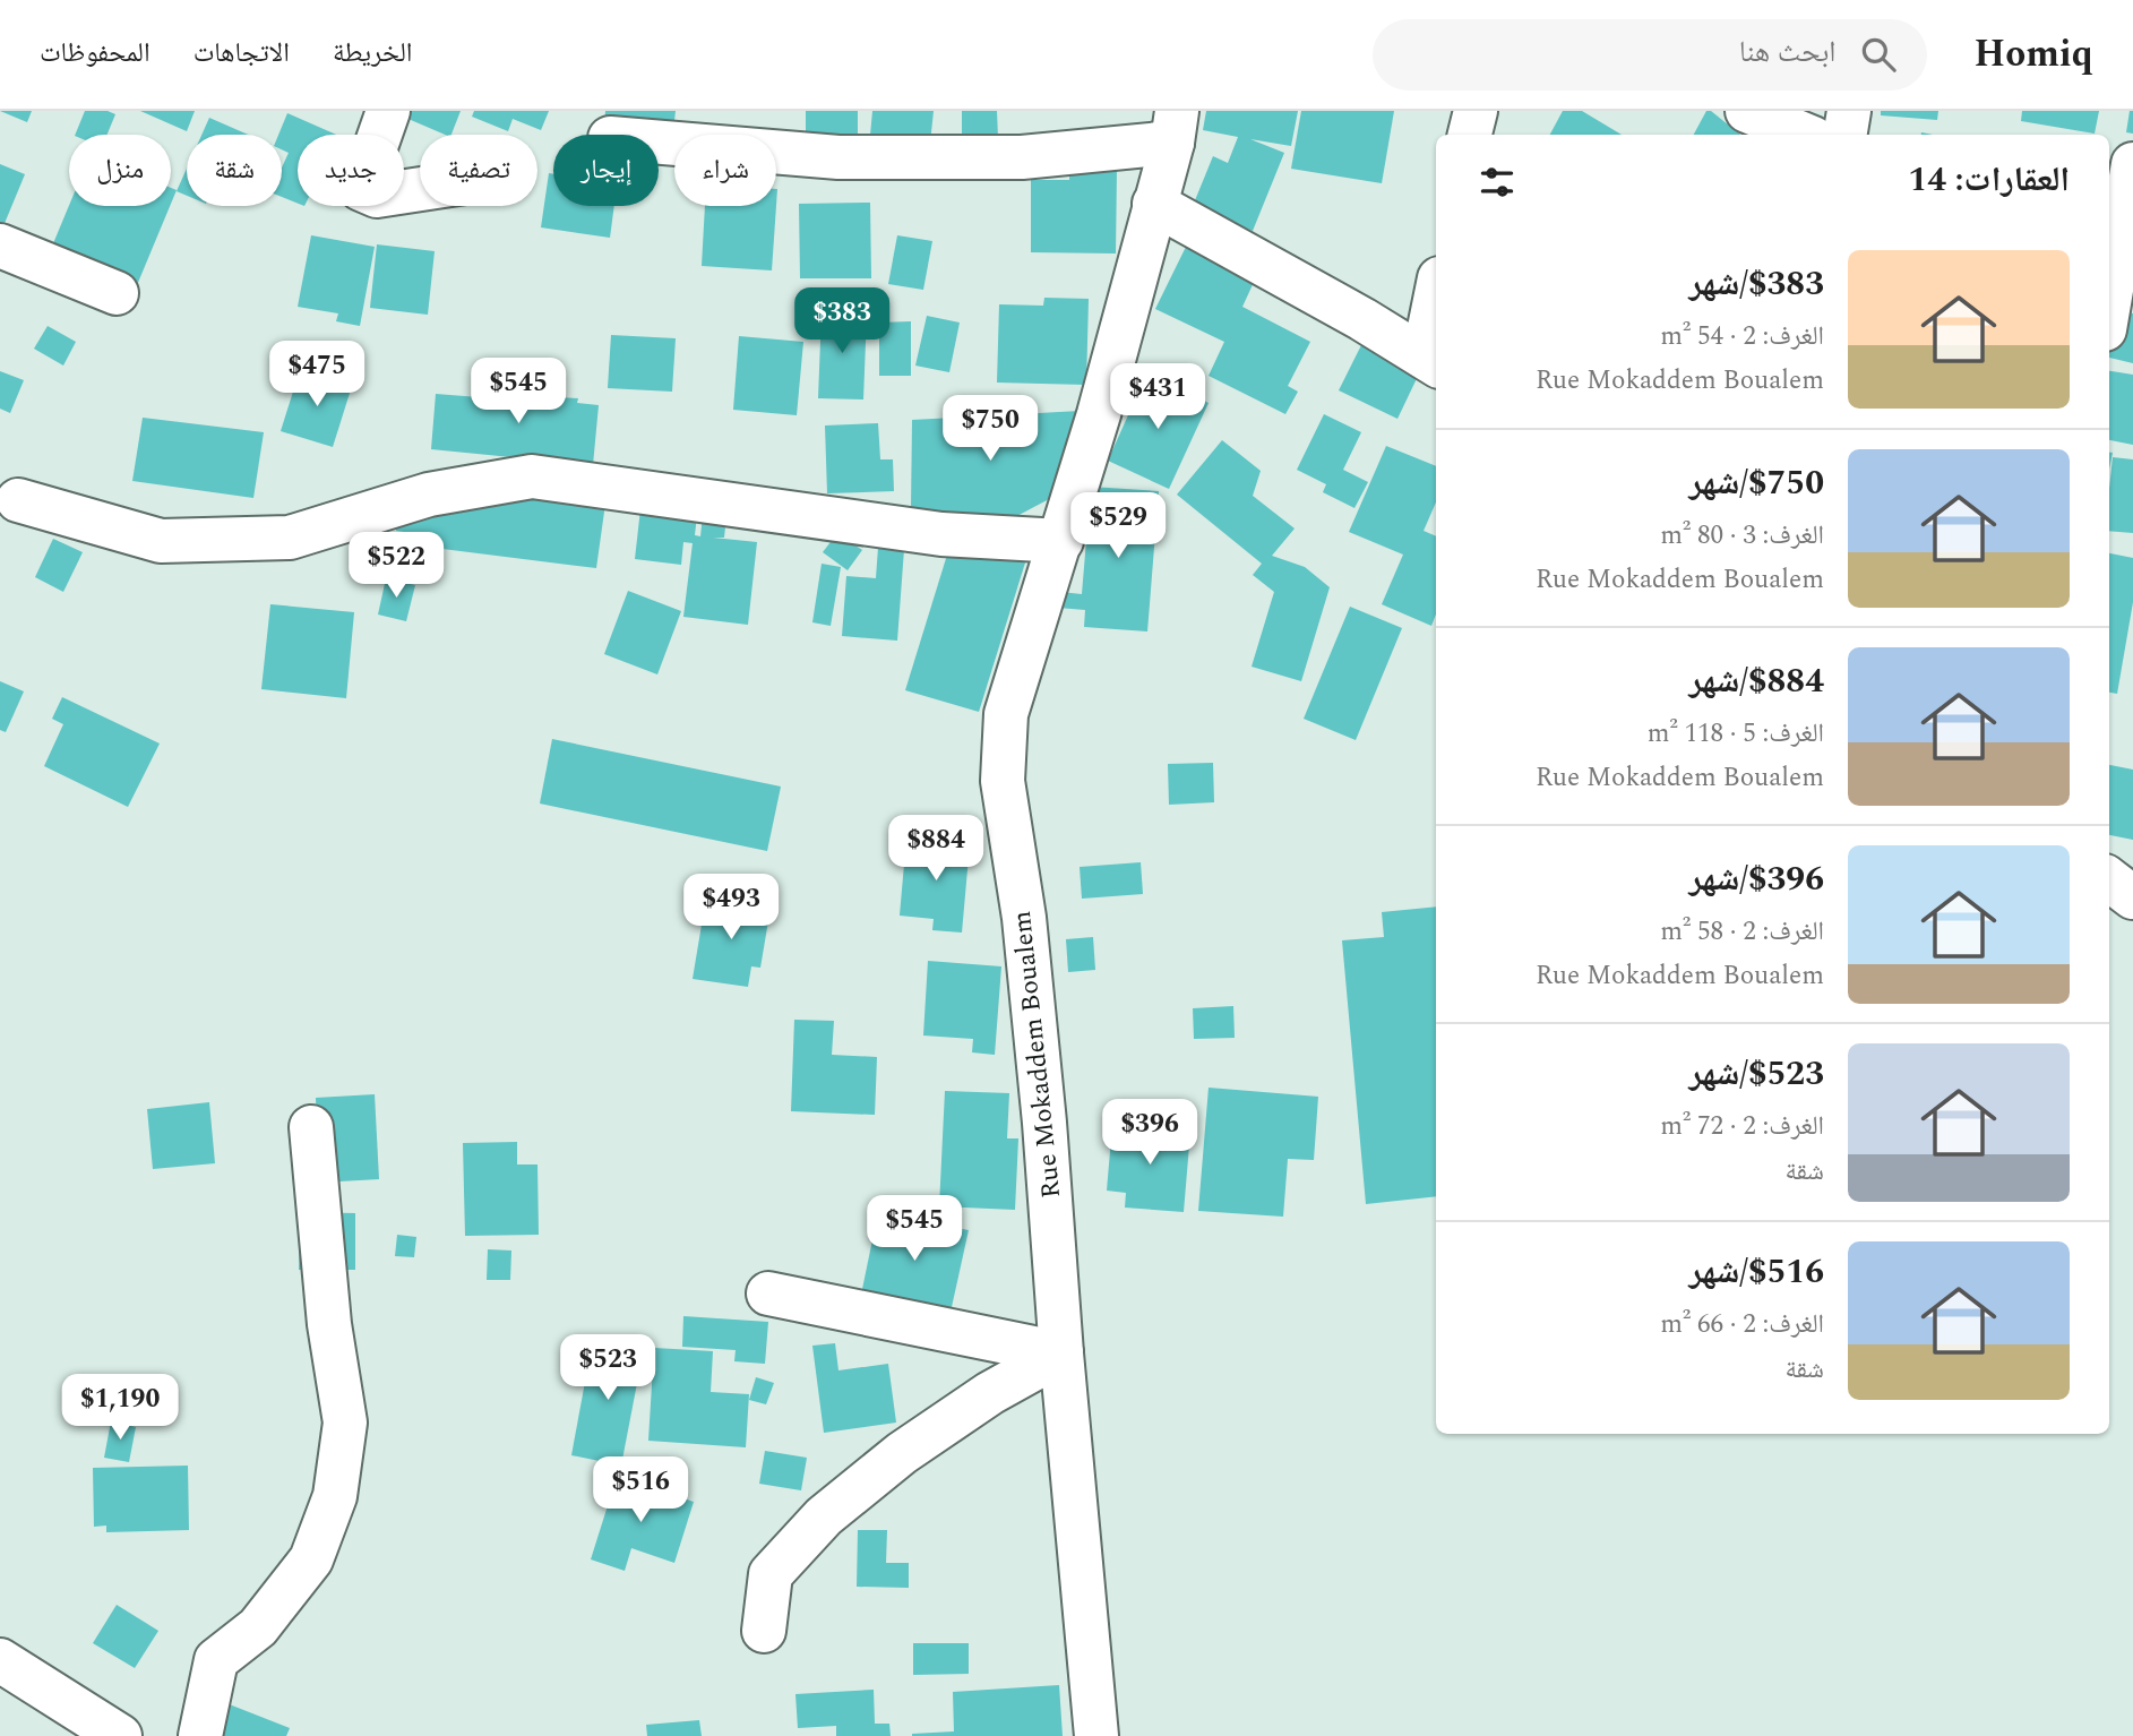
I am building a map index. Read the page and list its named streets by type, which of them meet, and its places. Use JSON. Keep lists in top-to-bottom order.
{
  "streets": {
    "street": ["Rue Mokaddem Boualem"]
  },
  "page": {
    "header": "Homiq",
    "search": "ابحث هنا",
    "nav": ["الخريطة", "الاتجاهات", "المحفوظات"],
    "chip": [
      "شراء",
      "إيجار",
      "تصفية",
      "جديد",
      "شقة",
      "منزل"
    ],
    "heading": "العقارات: 14",
    "list": [
      {
        "name": "$383/شهر",
        "note": "الغرف: 2 · 54 m² · Rue Mokaddem Boualem"
      },
      {
        "name": "$750/شهر",
        "note": "الغرف: 3 · 80 m² · Rue Mokaddem Boualem"
      },
      {
        "name": "$884/شهر",
        "note": "الغرف: 5 · 118 m² · Rue Mokaddem Boualem"
      },
      {
        "name": "$396/شهر",
        "note": "الغرف: 2 · 58 m² · Rue Mokaddem Boualem"
      },
      {
        "name": "$523/شهر",
        "note": "الغرف: 2 · 72 m² · شقة"
      },
      {
        "name": "$516/شهر",
        "note": "الغرف: 2 · 66 m² · شقة"
      }
    ],
    "price": [
      "$383",
      "$475",
      "$545",
      "$431",
      "$750",
      "$529",
      "$522",
      "$884",
      "$493",
      "$396",
      "$545",
      "$523",
      "$1,190",
      "$516"
    ]
  }
}
